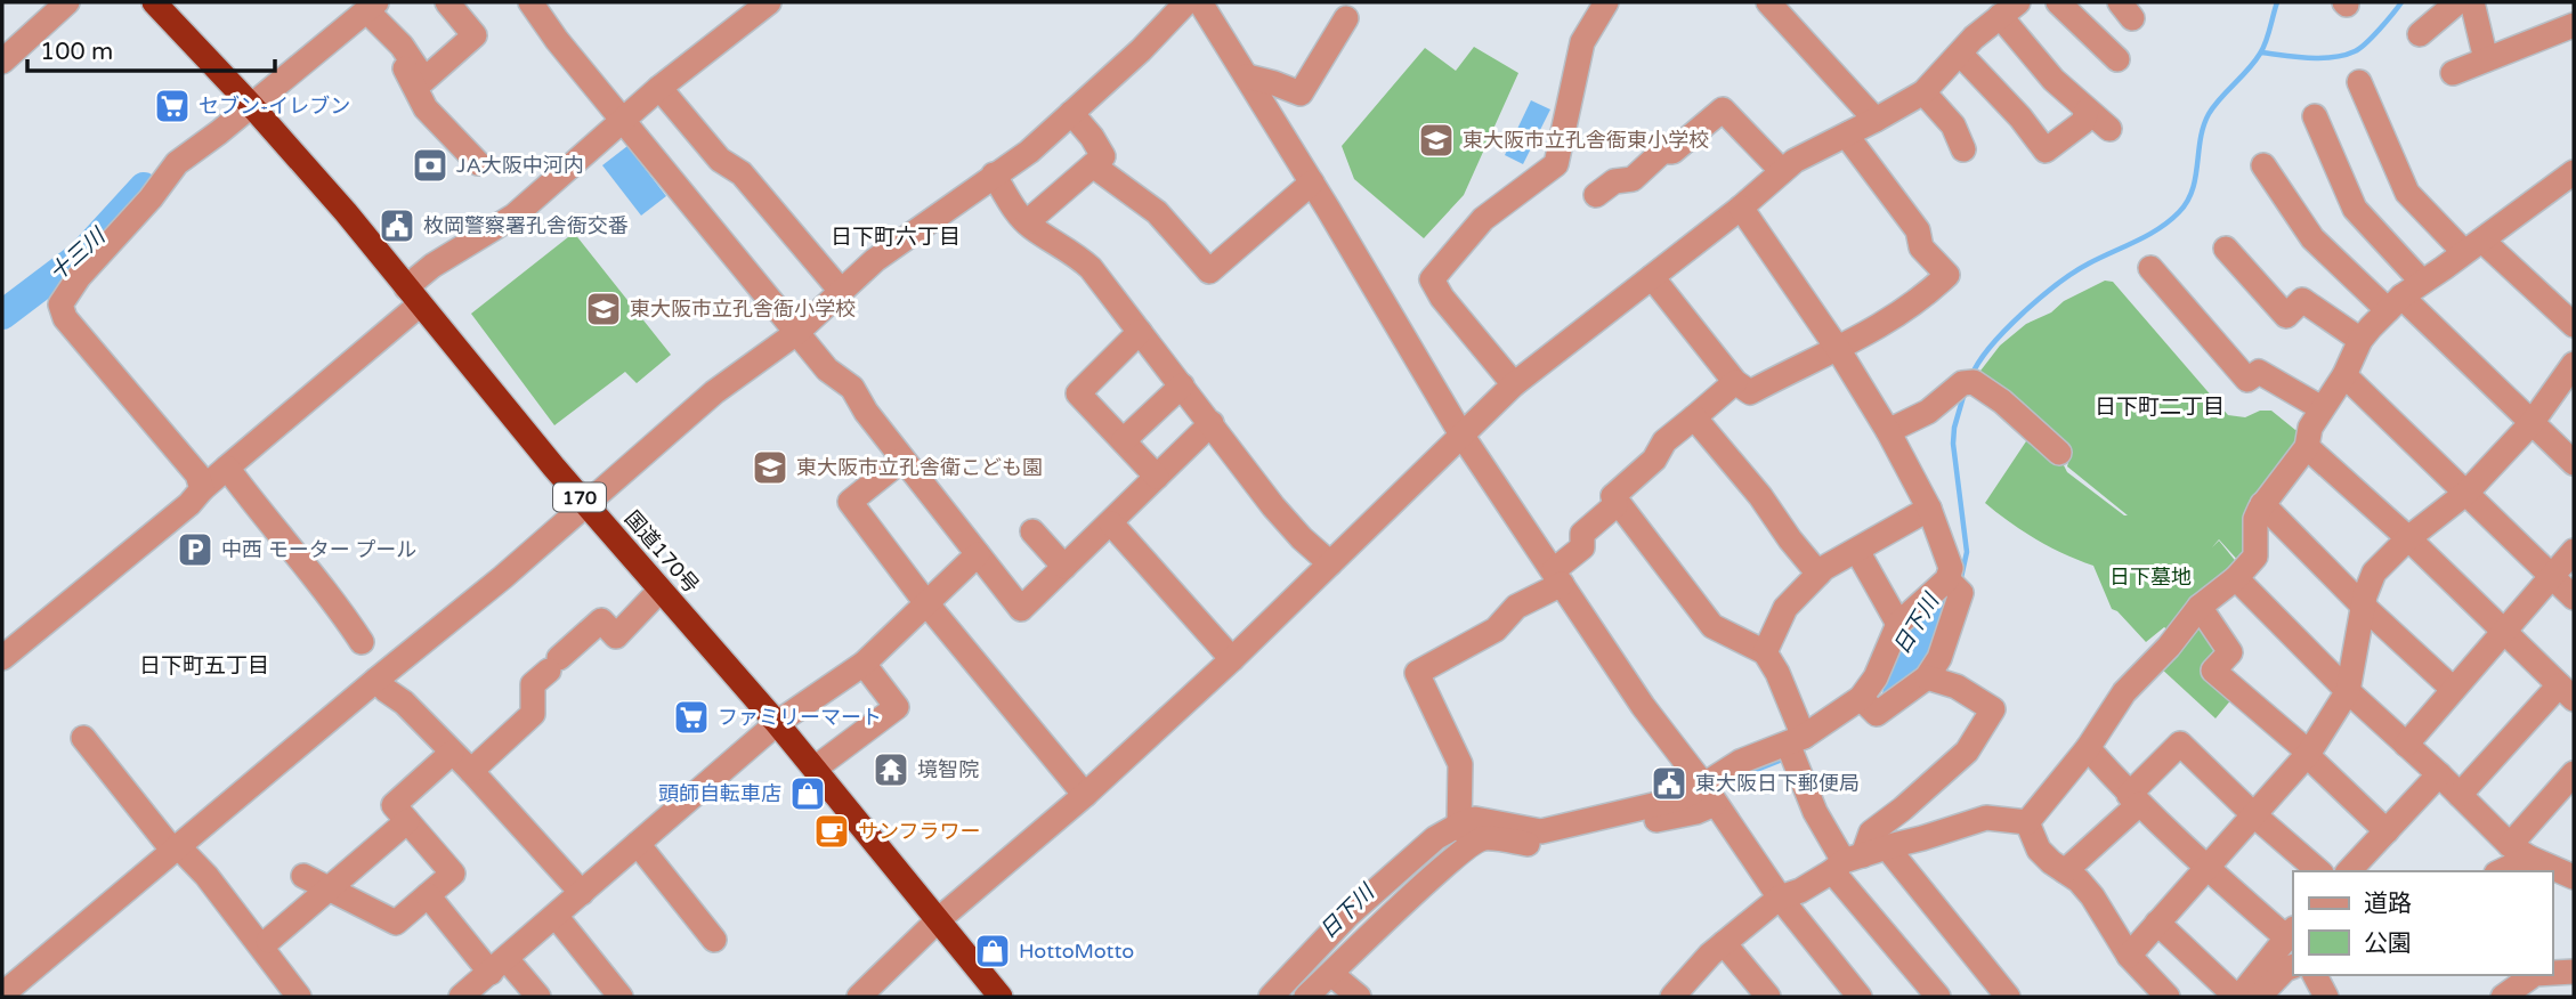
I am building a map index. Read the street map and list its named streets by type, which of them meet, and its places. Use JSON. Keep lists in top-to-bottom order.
{
  "streets": {
    "highway": ["170", "国道170号"]
  },
  "districts": ["日下町六丁目", "日下町二丁目", "日下町五丁目"],
  "water": ["十三川", "日下川"],
  "parks": ["日下墓地"],
  "places": {
    "supermarket": ["セブン-イレブン", "ファミリーマート"],
    "school or university": ["東大阪市立孔舎衙東小学校", "東大阪市立孔舎衙小学校", "東大阪市立孔舎衛こども園"],
    "bank": ["JA大阪中河内"],
    "public building": ["枚岡警察署孔舎衙交番", "東大阪日下郵便局"],
    "parking": ["中西 モーター プール"],
    "temple": ["境智院"],
    "shop": ["頭師自転車店", "HottoMotto"],
    "cafe": ["サンフラワー"]
  },
  "legend": ["道路", "公園"],
  "scale_bar": "100 m"
}
